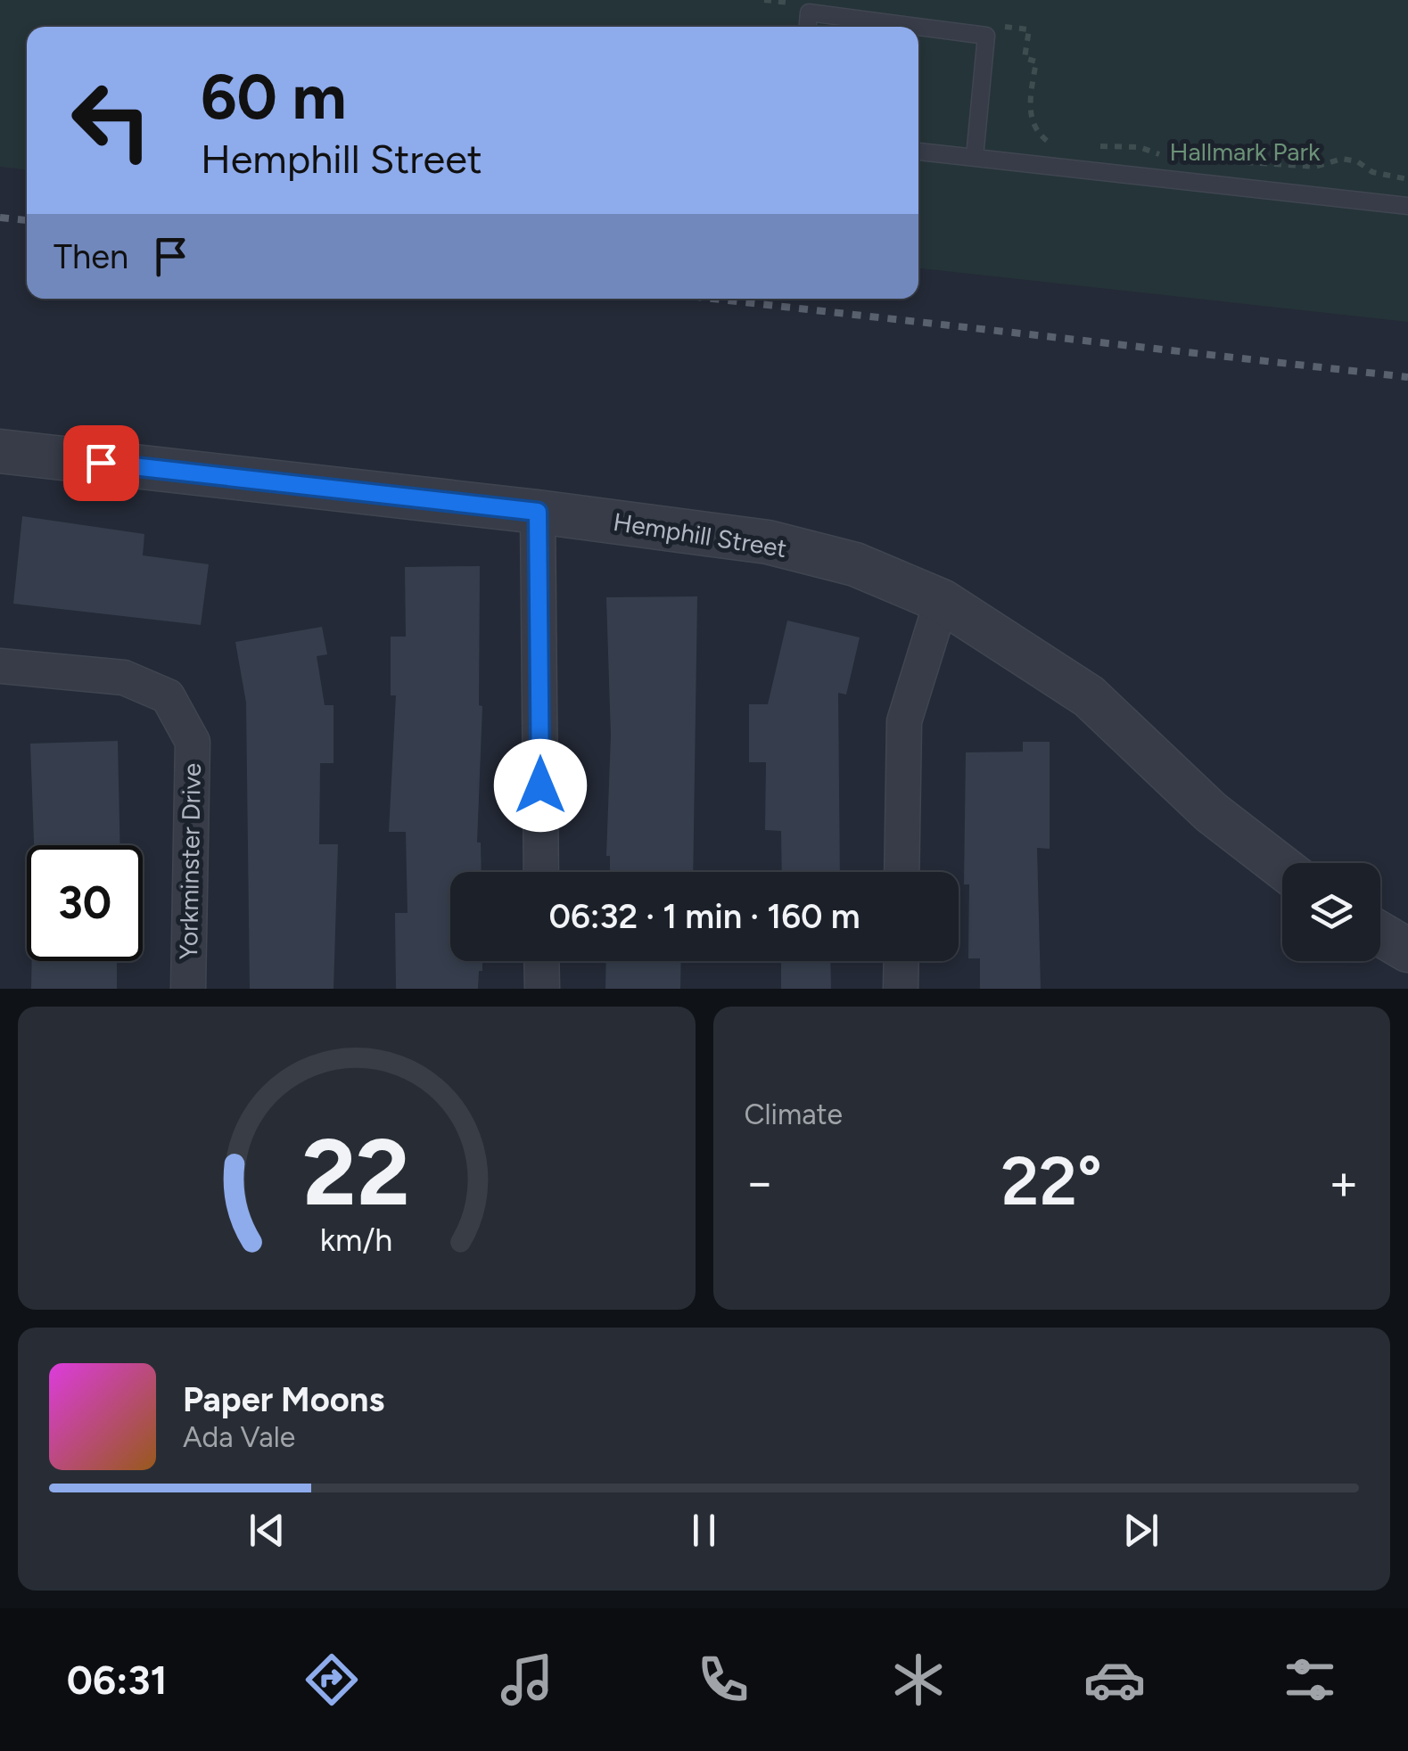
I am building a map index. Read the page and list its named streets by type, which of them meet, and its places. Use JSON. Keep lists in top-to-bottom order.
{
  "streets": {
    "street": ["Hemphill Street", "Yorkminster Drive"]
  },
  "parks": ["Hallmark Park"],
  "page": {
    "turn": ["60 m", "Hemphill Street"],
    "then": "Then",
    "limit": "30",
    "trip": "06:32 · 1 min · 160 m",
    "tile": "Climate",
    "heat": ["−", "22°", "+"],
    "song": ["Paper Moons", "Ada Vale"],
    "tabs": "06:31",
    "gauge": ["22", "km/h"]
  }
}
